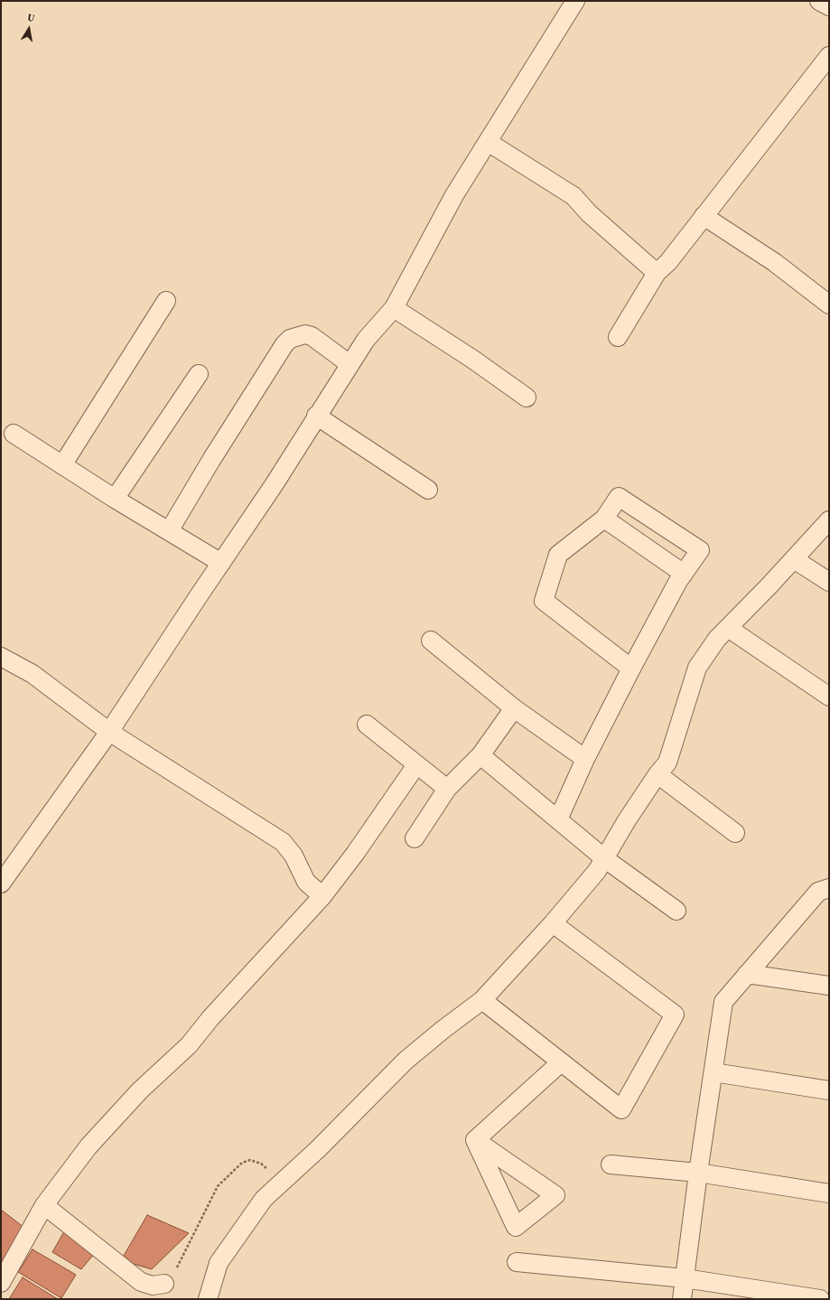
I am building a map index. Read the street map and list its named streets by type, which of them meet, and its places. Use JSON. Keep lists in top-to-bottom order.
{
  "north": "top"
}
